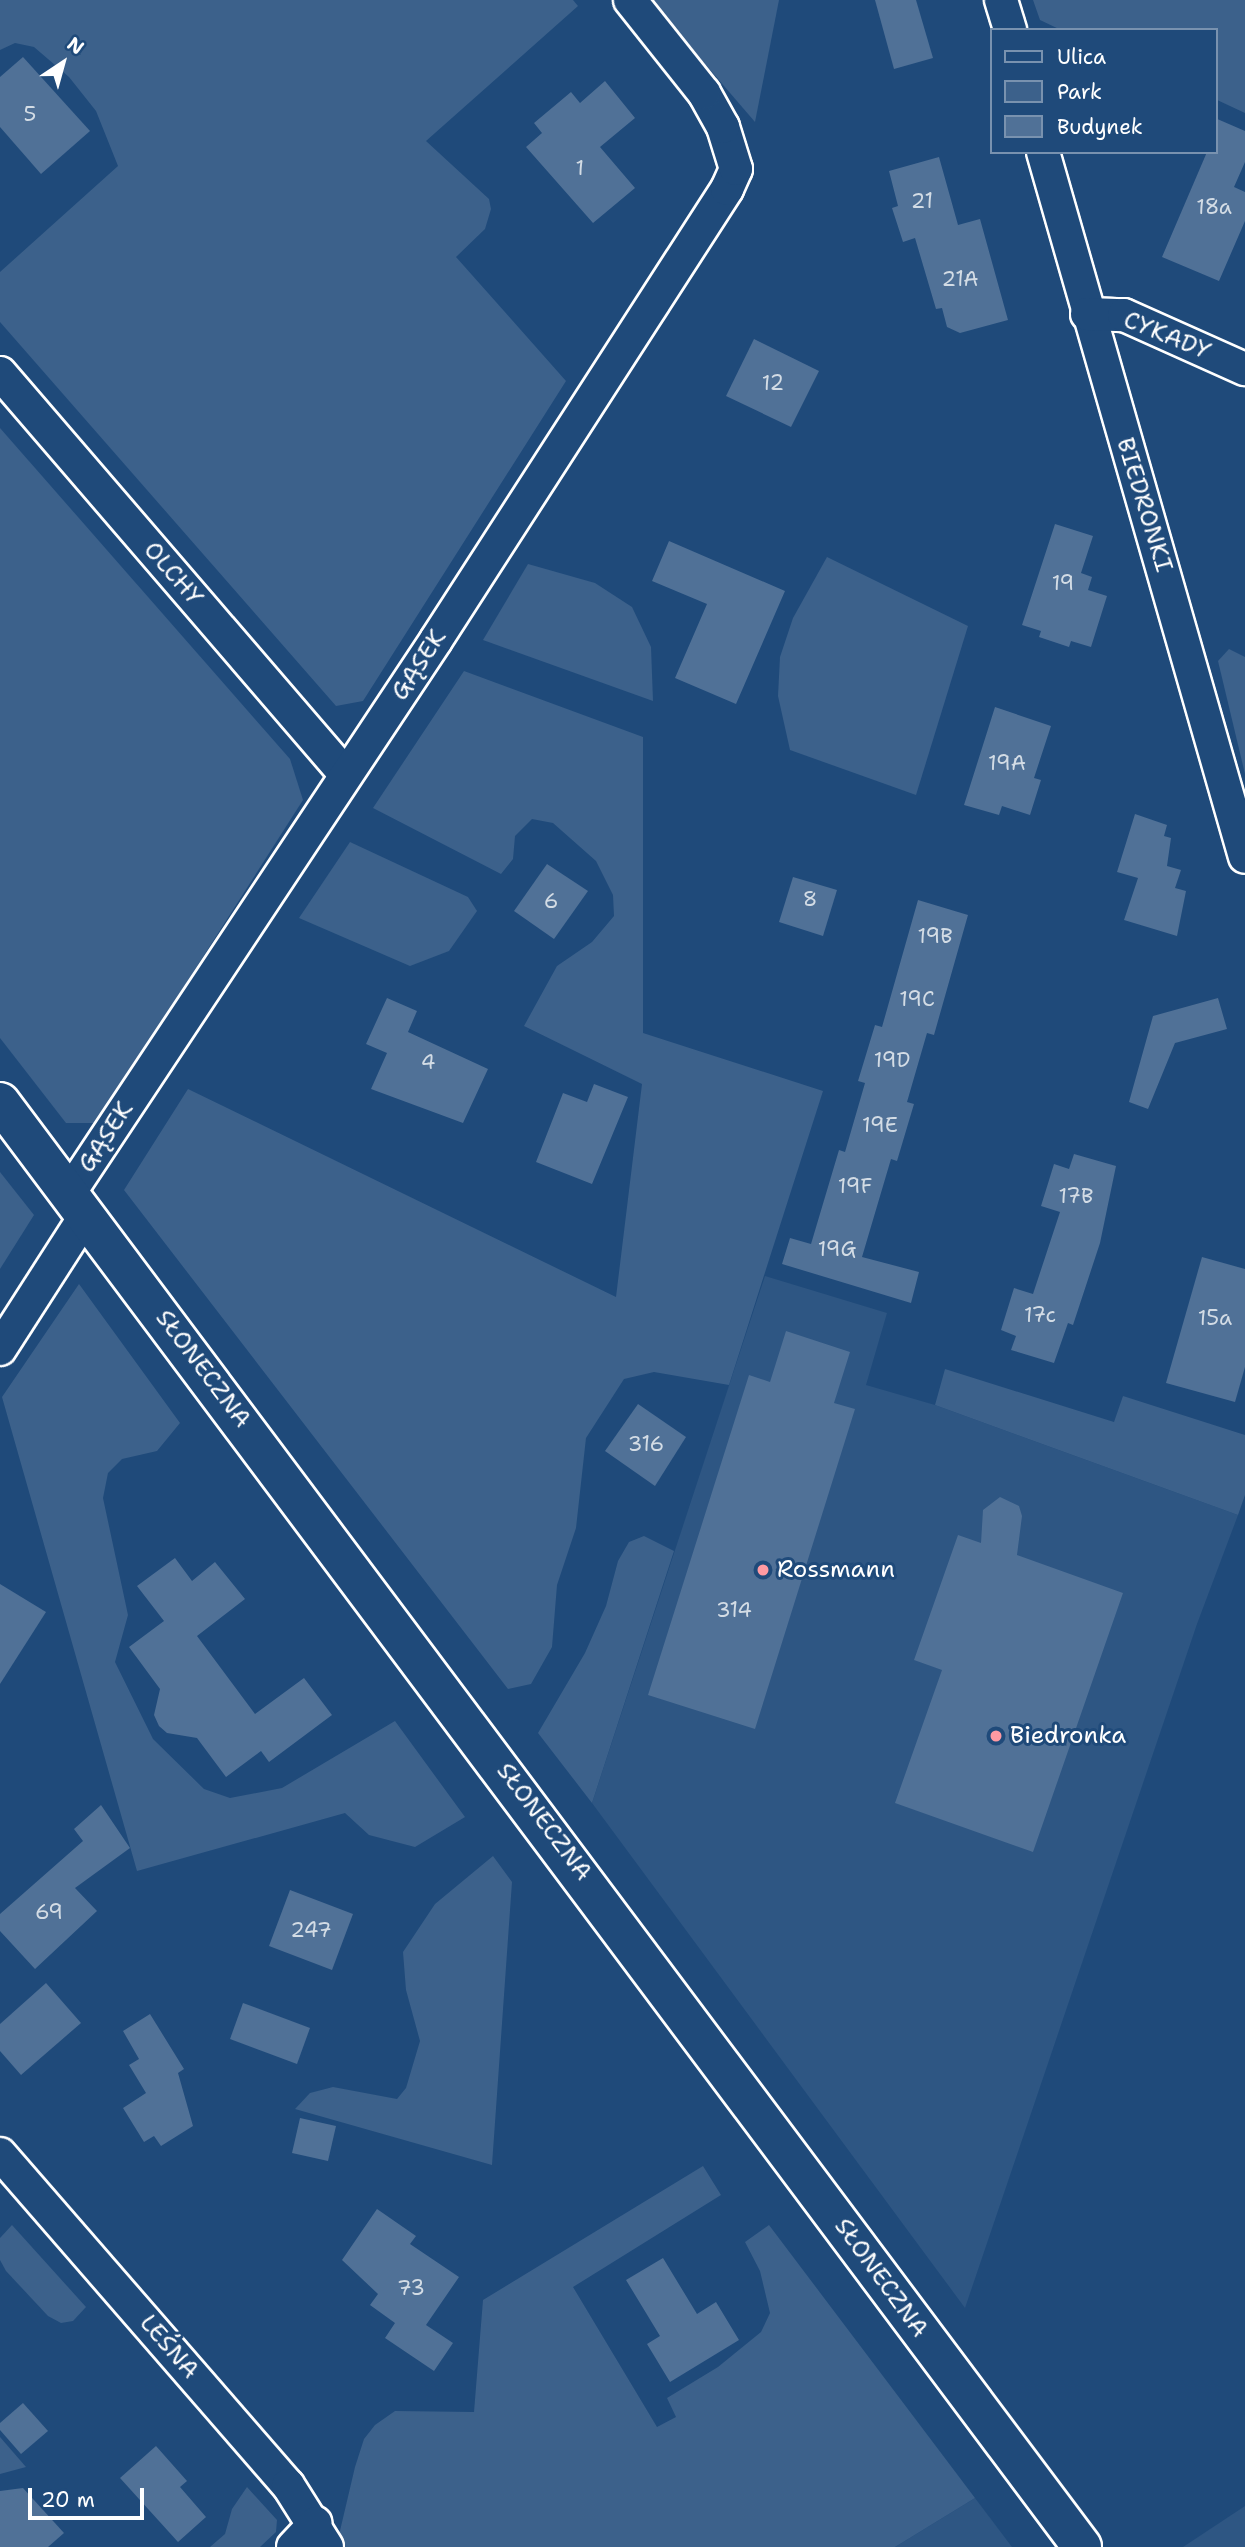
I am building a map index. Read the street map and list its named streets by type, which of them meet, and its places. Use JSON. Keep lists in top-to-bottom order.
{
  "streets": {
    "main road": ["SŁONECZNA"],
    "street": [
      "CYKADY",
      "BIEDRONKI",
      "OLCHY",
      "GĄSEK",
      "LEŚNA"
    ]
  },
  "crossings": [
    ["CYKADY", "BIEDRONKI"],
    ["OLCHY", "GĄSEK"],
    ["GĄSEK", "SŁONECZNA"]
  ],
  "places": ["Rossmann", "Biedronka"],
  "house_numbers": [
    "5",
    "1",
    "21",
    "18a",
    "21A",
    "12",
    "19",
    "19A",
    "8",
    "6",
    "19B",
    "19C",
    "19D",
    "4",
    "19E",
    "19F",
    "17B",
    "19G",
    "17c",
    "15a",
    "316",
    "314",
    "69",
    "247",
    "73"
  ],
  "legend": ["Ulica", "Park", "Budynek"],
  "scale_bar": "20 m",
  "north": "top right"
}
